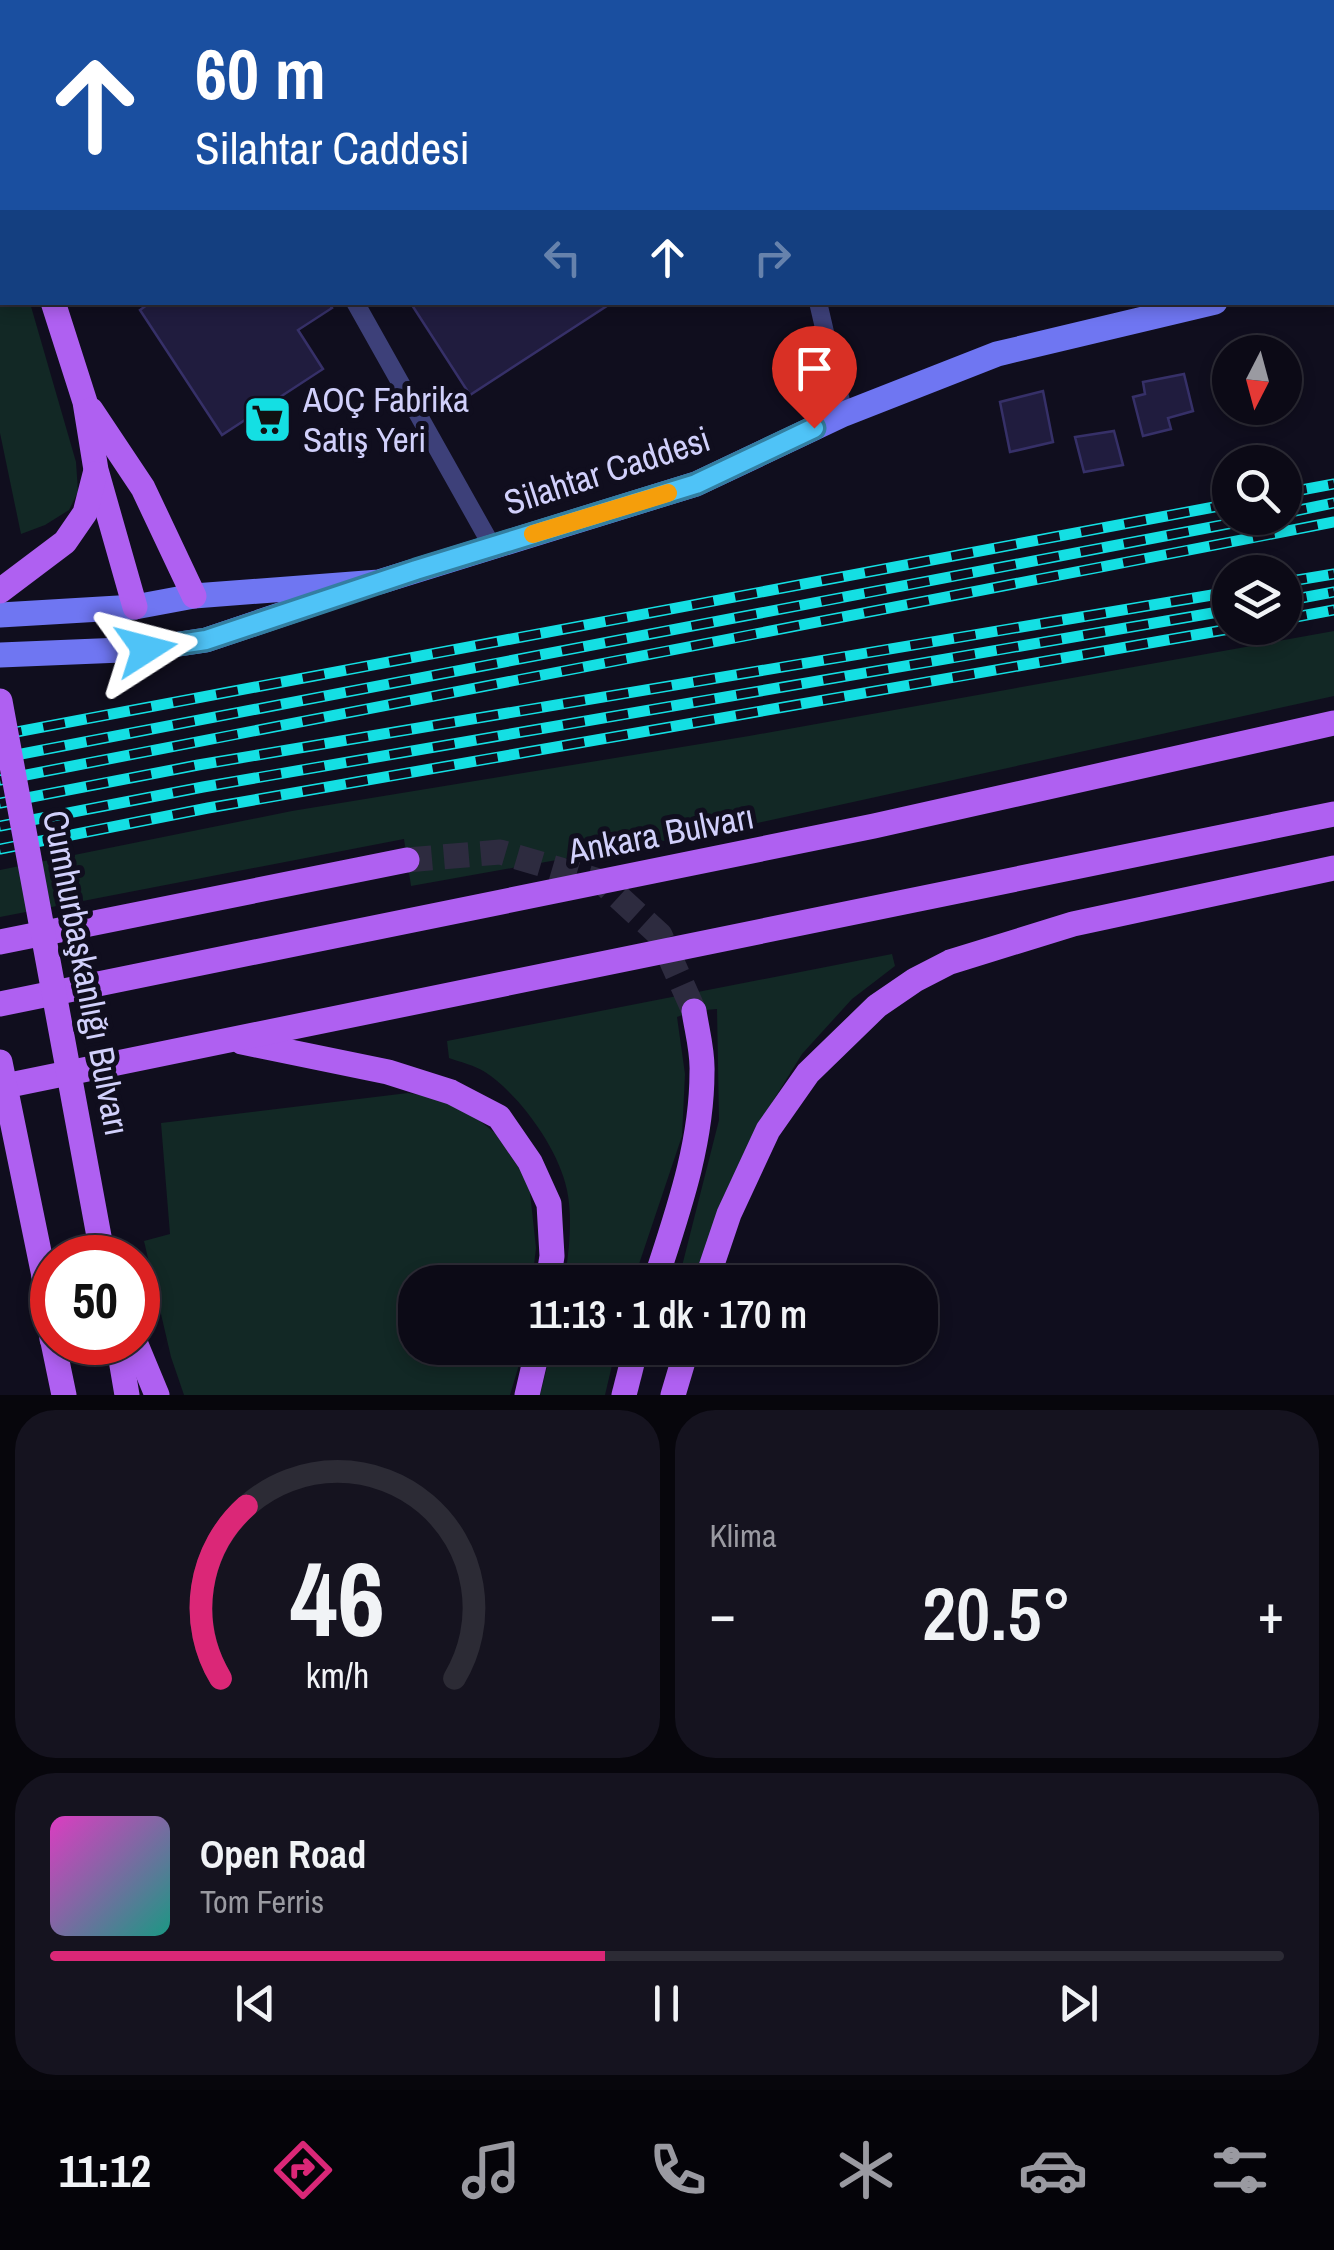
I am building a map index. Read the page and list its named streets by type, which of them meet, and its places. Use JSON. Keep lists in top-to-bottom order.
{
  "streets": {
    "main road": ["Silahtar Caddesi", "Ankara Bulvarı", "Cumhurbaşkanlığı Bulvarı"]
  },
  "places": {
    "supermarket": ["AOÇ Fabrika Satış Yeri"]
  },
  "north": "bottom",
  "page": {
    "turn": ["60 m", "Silahtar Caddesi"],
    "limit": "50",
    "trip": "11:13 · 1 dk · 170 m",
    "tile": "Klima",
    "heat": ["−", "20.5°", "+"],
    "song": ["Open Road", "Tom Ferris"],
    "tabs": "11:12",
    "gauge": ["46", "km/h"]
  }
}
